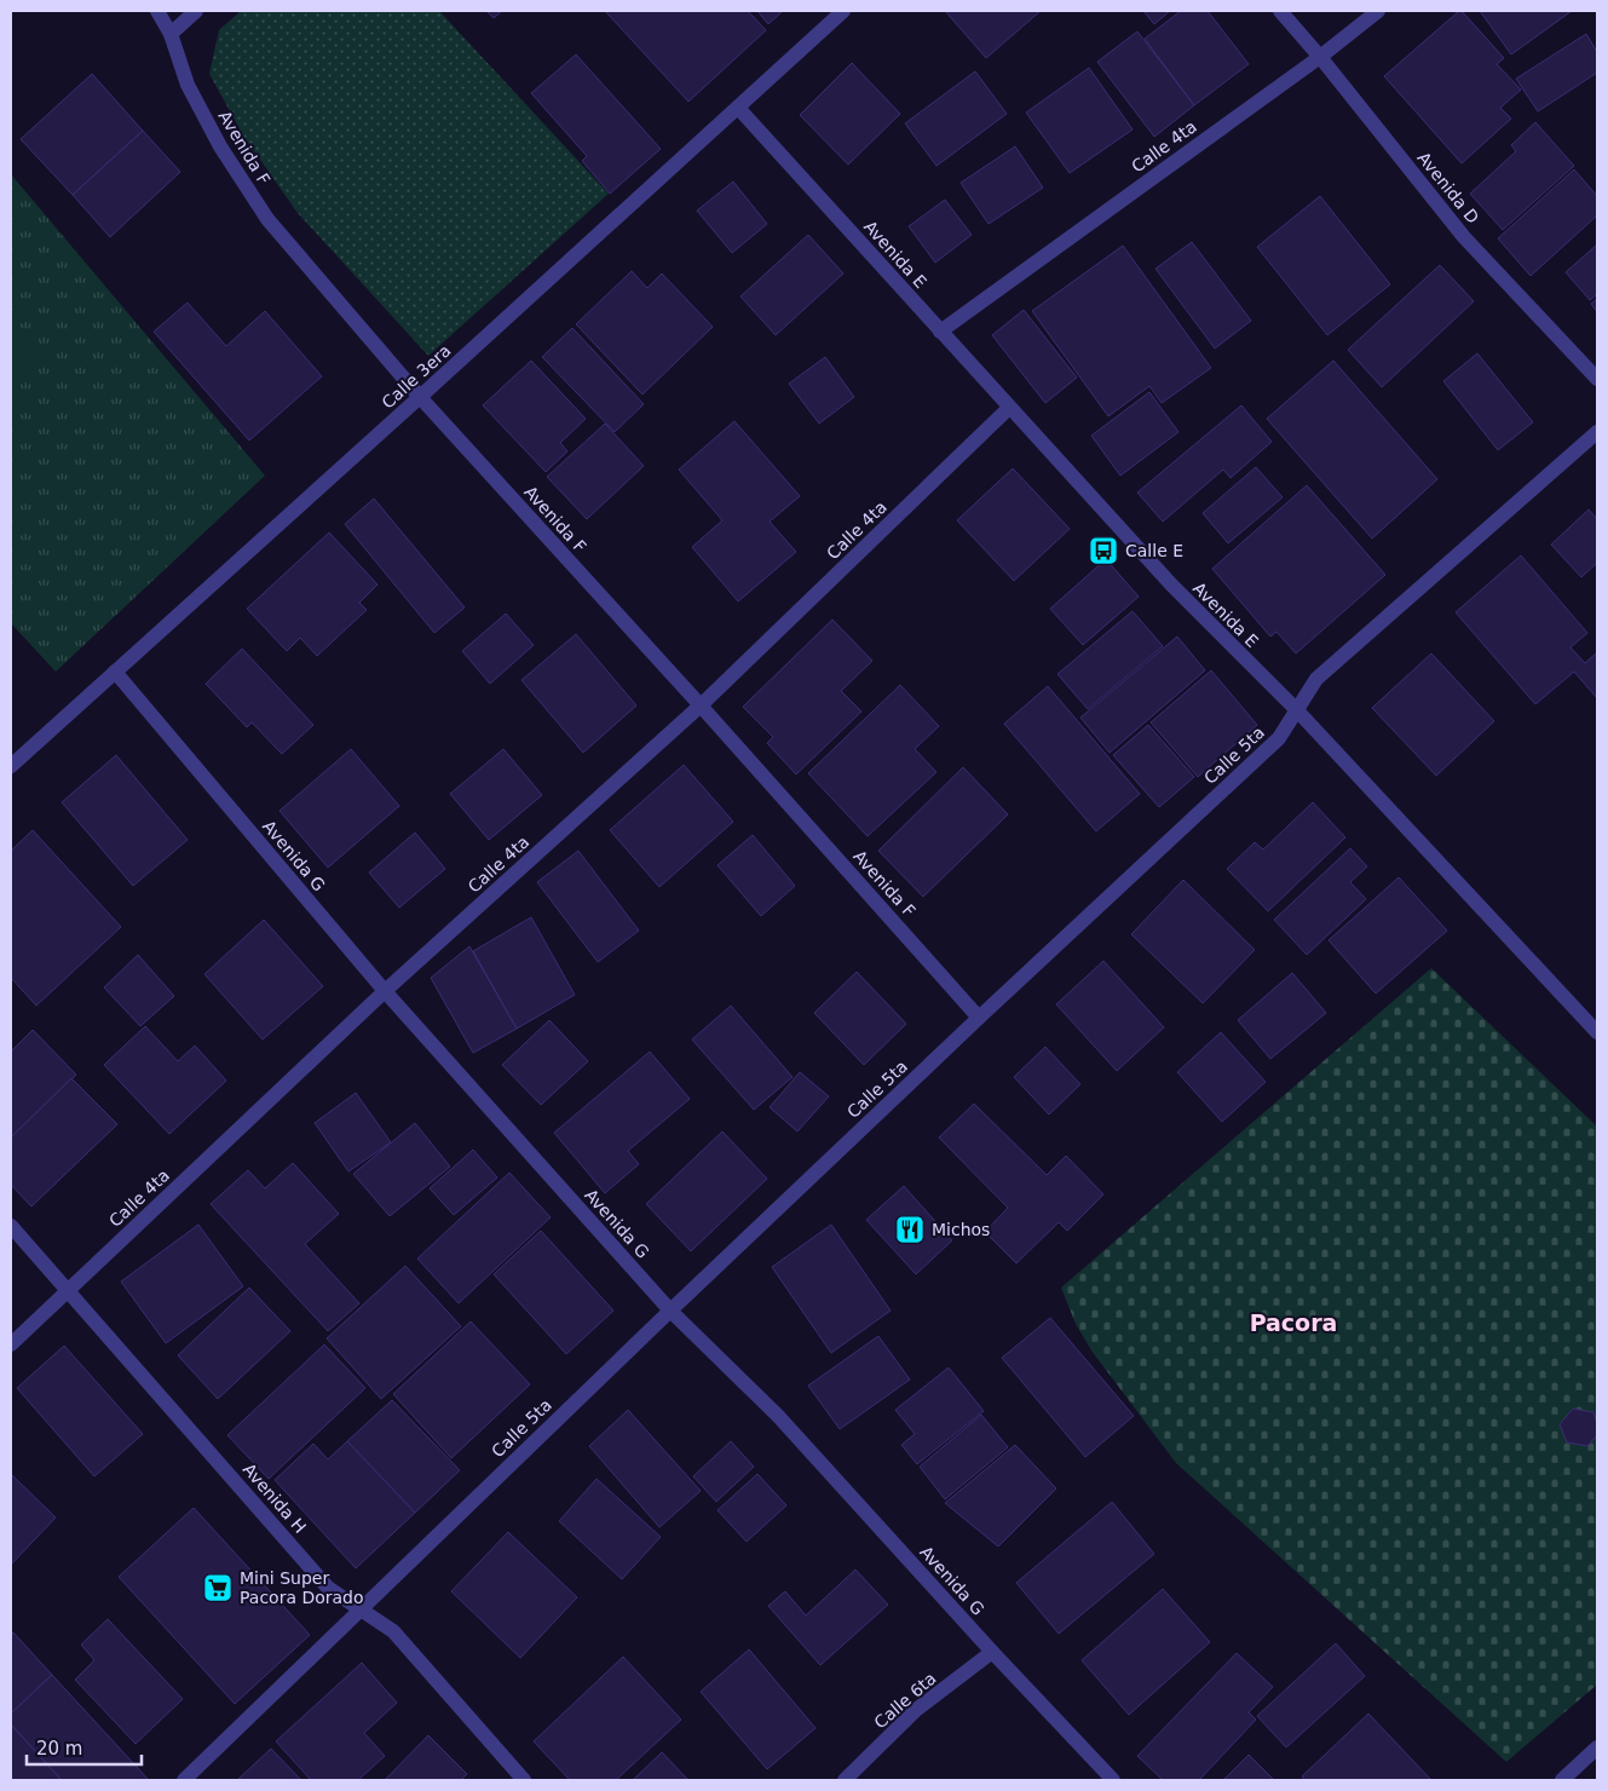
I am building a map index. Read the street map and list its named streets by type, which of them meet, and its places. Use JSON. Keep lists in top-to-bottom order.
{
  "streets": {
    "street": [
      "Calle 4ta",
      "Avenida F",
      "Avenida D",
      "Avenida E",
      "Calle 3era",
      "Calle 5ta",
      "Avenida G",
      "Avenida H",
      "Calle 6ta"
    ]
  },
  "crossings": [
    ["Calle 4ta", "Avenida F"],
    ["Calle 4ta", "Avenida D"],
    ["Calle 4ta", "Avenida E"],
    ["Calle 4ta", "Avenida G"],
    ["Calle 4ta", "Avenida H"],
    ["Avenida F", "Calle 3era"],
    ["Avenida F", "Calle 5ta"],
    ["Avenida E", "Calle 3era"],
    ["Avenida E", "Calle 5ta"],
    ["Calle 3era", "Avenida G"],
    ["Calle 5ta", "Avenida G"],
    ["Calle 5ta", "Avenida H"],
    ["Avenida G", "Calle 6ta"]
  ],
  "districts": ["Pacora"],
  "places": {
    "bus stop": ["Calle E"],
    "restaurant": ["Michos"],
    "supermarket": ["Mini Super Pacora Dorado"]
  },
  "scale_bar": "20 m"
}
